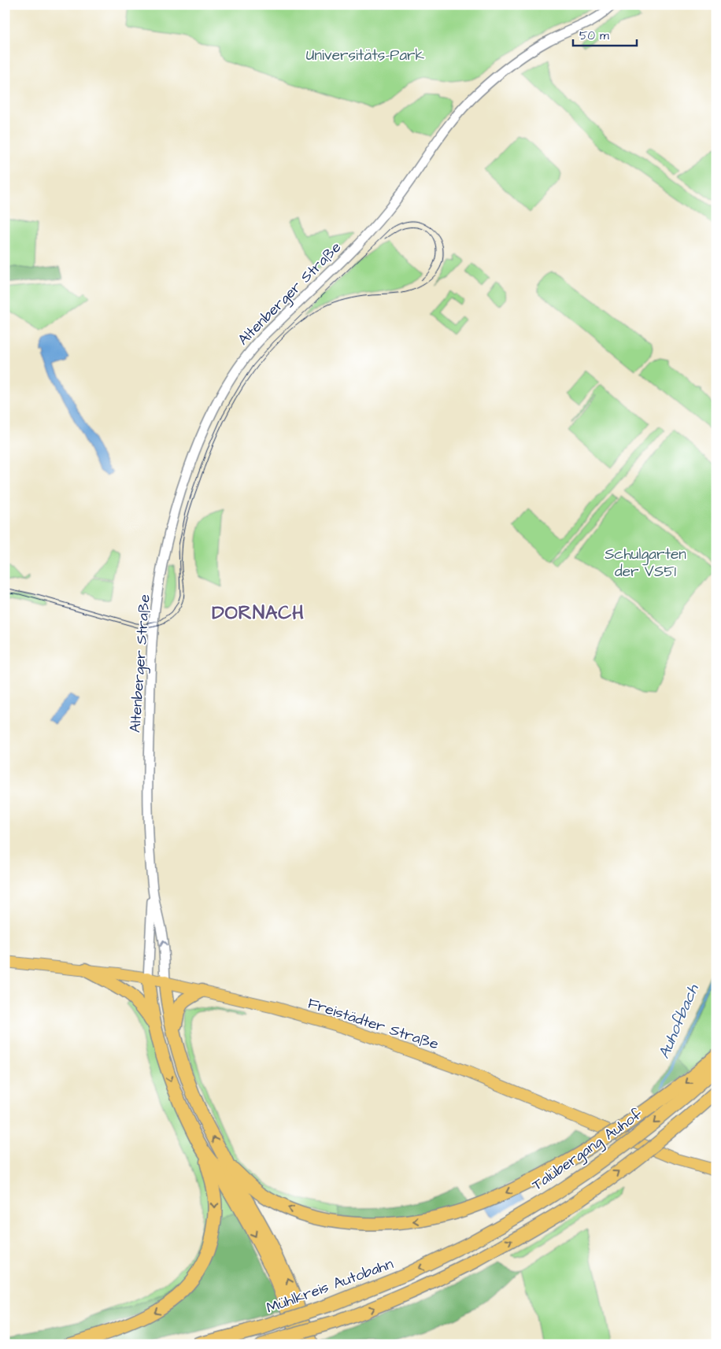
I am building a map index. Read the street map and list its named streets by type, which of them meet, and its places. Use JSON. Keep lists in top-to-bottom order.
{
  "streets": {
    "highway": ["Talübergang Auhof", "Mühlkreis Autobahn"],
    "main road": ["Freistädter Straße"],
    "street": ["Altenberger Straße"]
  },
  "crossings": [
    ["Altenberger Straße", "Freistädter Straße"],
    ["Talübergang Auhof", "Mühlkreis Autobahn"]
  ],
  "districts": ["DORNACH"],
  "water": ["Auhofbach"],
  "parks": ["Universitäts-Park", "Schulgarten der VS51"],
  "scale_bar": "50 m"
}
